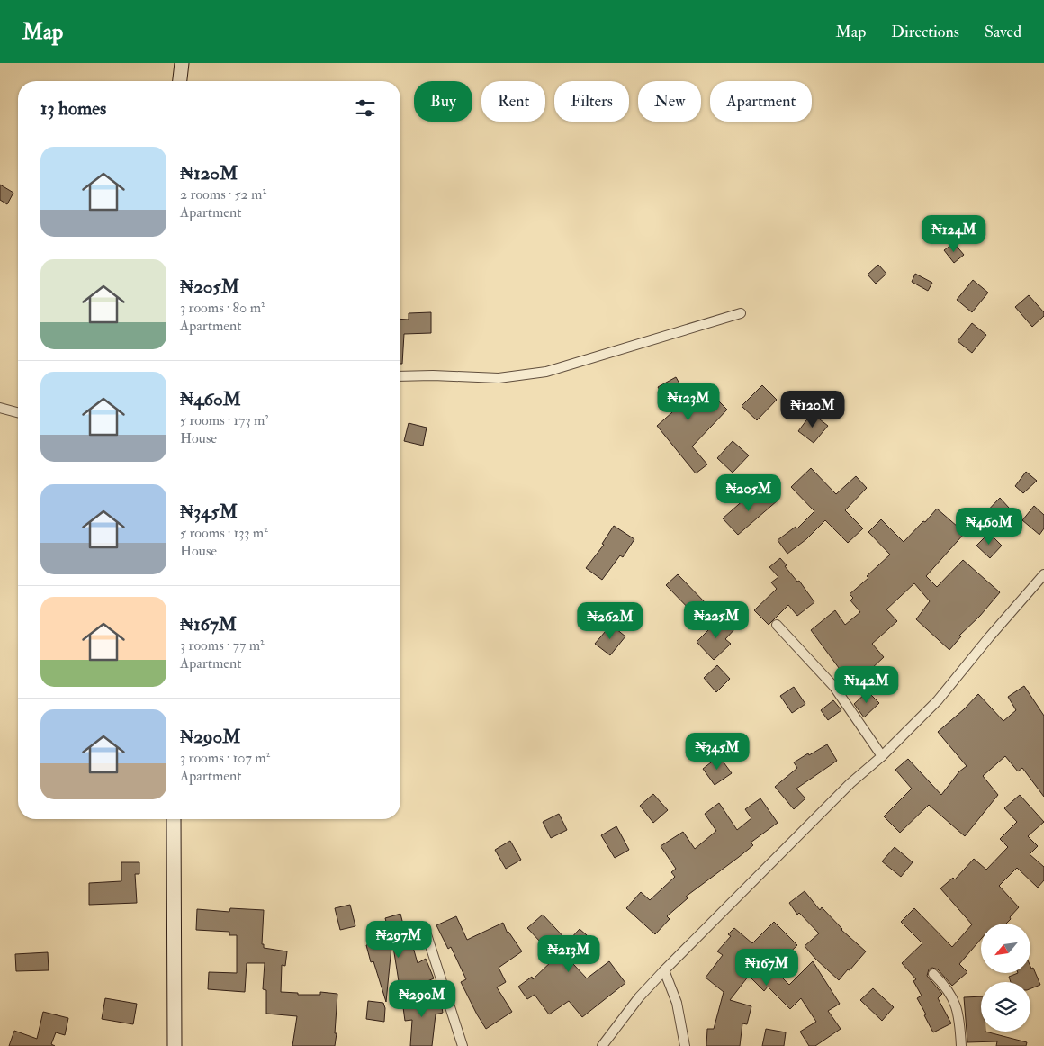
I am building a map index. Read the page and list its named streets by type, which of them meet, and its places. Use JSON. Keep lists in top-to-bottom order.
{
  "north": "bottom left",
  "page": {
    "header": "Map",
    "nav": ["Map", "Directions", "Saved"],
    "chip": [
      "Buy",
      "Rent",
      "Filters",
      "New",
      "Apartment"
    ],
    "heading": "13 homes",
    "list": [
      {
        "name": "₦120M",
        "note": "2 rooms · 52 m² · Apartment"
      },
      {
        "name": "₦205M",
        "note": "3 rooms · 80 m² · Apartment"
      },
      {
        "name": "₦460M",
        "note": "5 rooms · 173 m² · House"
      },
      {
        "name": "₦345M",
        "note": "5 rooms · 133 m² · House"
      },
      {
        "name": "₦167M",
        "note": "3 rooms · 77 m² · Apartment"
      },
      {
        "name": "₦290M",
        "note": "3 rooms · 107 m² · Apartment"
      }
    ],
    "price": [
      "₦124M",
      "₦123M",
      "₦120M",
      "₦205M",
      "₦460M",
      "₦225M",
      "₦262M",
      "₦142M",
      "₦345M",
      "₦297M",
      "₦213M",
      "₦167M",
      "₦290M"
    ]
  }
}
